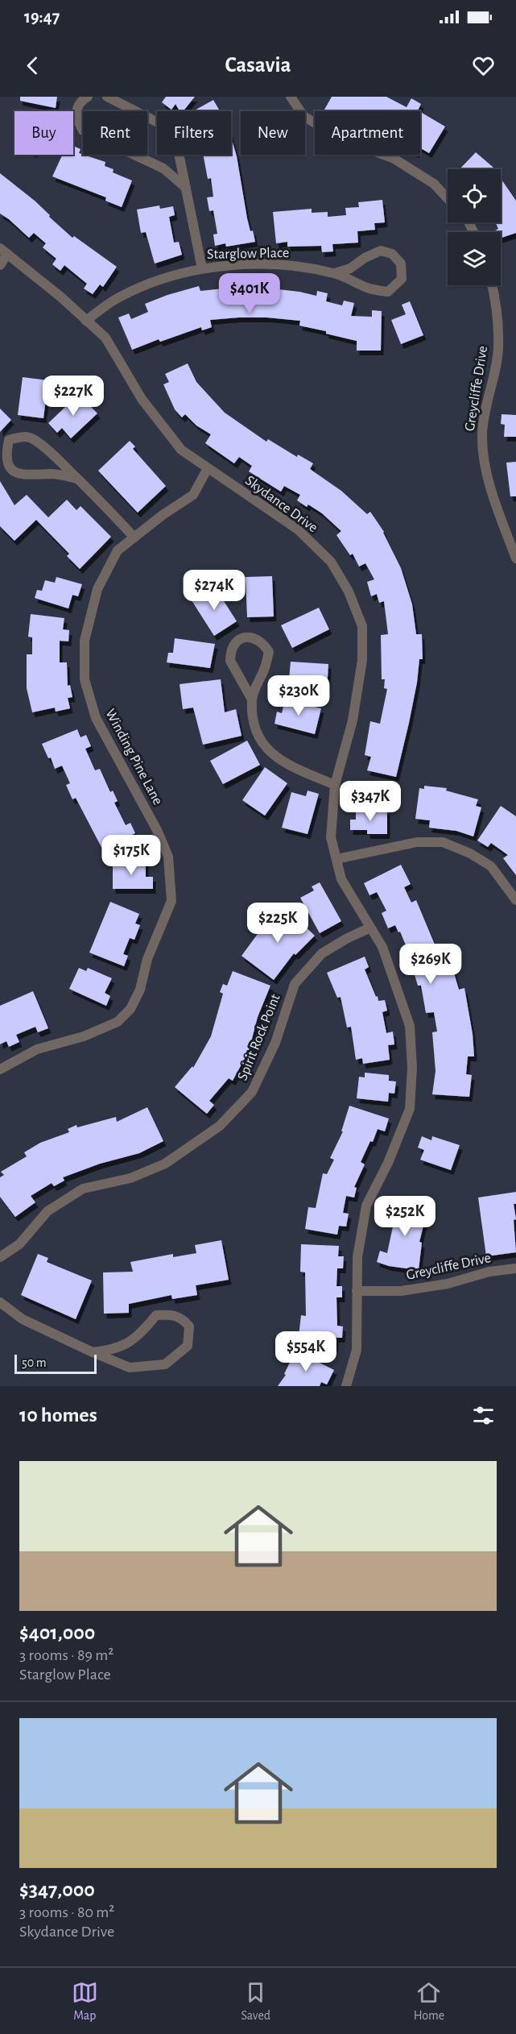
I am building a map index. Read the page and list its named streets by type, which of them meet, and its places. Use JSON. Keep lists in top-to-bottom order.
{
  "streets": {
    "street": [
      "Starglow Place",
      "Greycliffe Drive",
      "Skydance Drive",
      "Winding Pine Lane",
      "Spirit Rock Point"
    ]
  },
  "crossings": [
    ["Starglow Place", "Skydance Drive"],
    ["Greycliffe Drive", "Skydance Drive"],
    ["Skydance Drive", "Winding Pine Lane"],
    ["Skydance Drive", "Spirit Rock Point"]
  ],
  "scale_bar": "50 m",
  "page": {
    "status": "19:47",
    "header": "Casavia",
    "chip": [
      "Buy",
      "Rent",
      "Filters",
      "New",
      "Apartment"
    ],
    "price": [
      "$401K",
      "$227K",
      "$274K",
      "$230K",
      "$347K",
      "$175K",
      "$225K",
      "$269K",
      "$252K",
      "$554K"
    ],
    "scale": "50 m",
    "heading": "10 homes",
    "list": [
      {
        "name": "$401,000",
        "note": "3 rooms · 89 m² · Starglow Place"
      },
      {
        "name": "$347,000",
        "note": "3 rooms · 80 m² · Skydance Drive"
      }
    ],
    "tabs": ["Map", "Saved", "Home"]
  }
}
